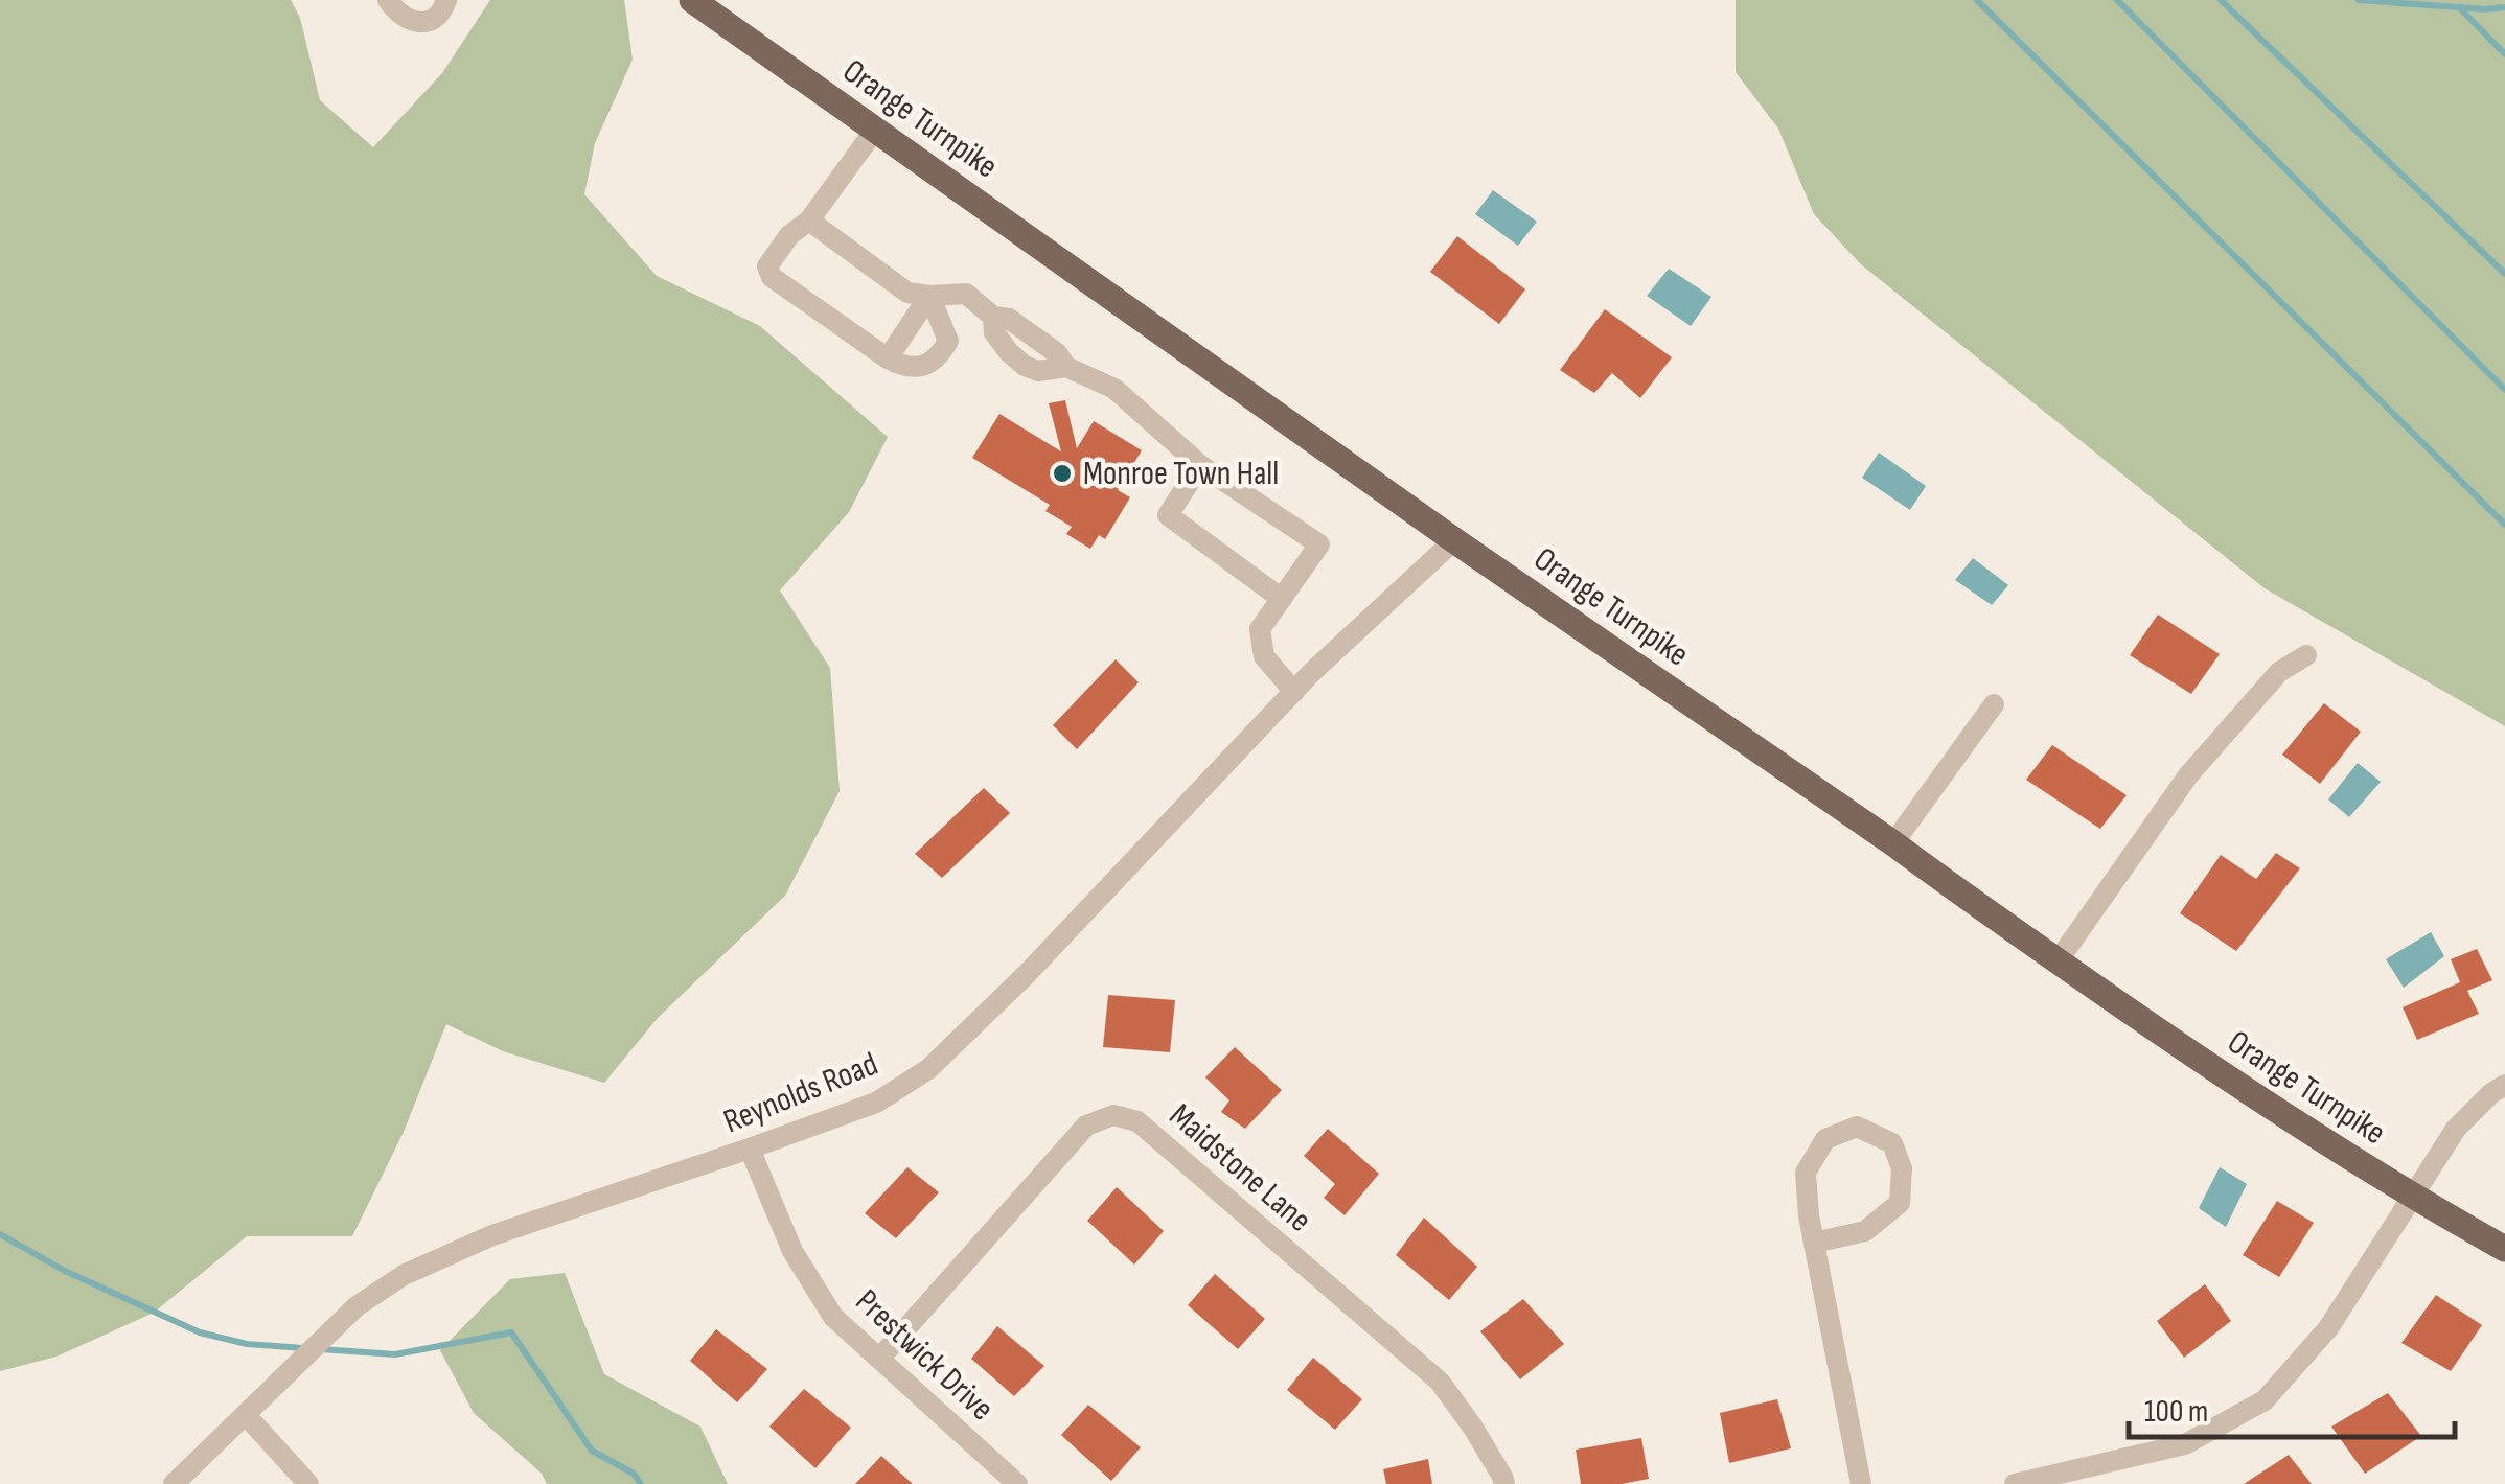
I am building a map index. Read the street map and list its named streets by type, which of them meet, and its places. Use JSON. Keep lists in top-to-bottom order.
{
  "streets": {
    "main road": ["Orange Turnpike"],
    "street": ["Reynolds Road", "Maidstone Lane", "Prestwick Drive"]
  },
  "crossings": [
    ["Orange Turnpike", "Reynolds Road"],
    ["Reynolds Road", "Prestwick Drive"],
    ["Maidstone Lane", "Prestwick Drive"]
  ],
  "places": ["Monroe Town Hall"],
  "scale_bar": "100 m"
}
